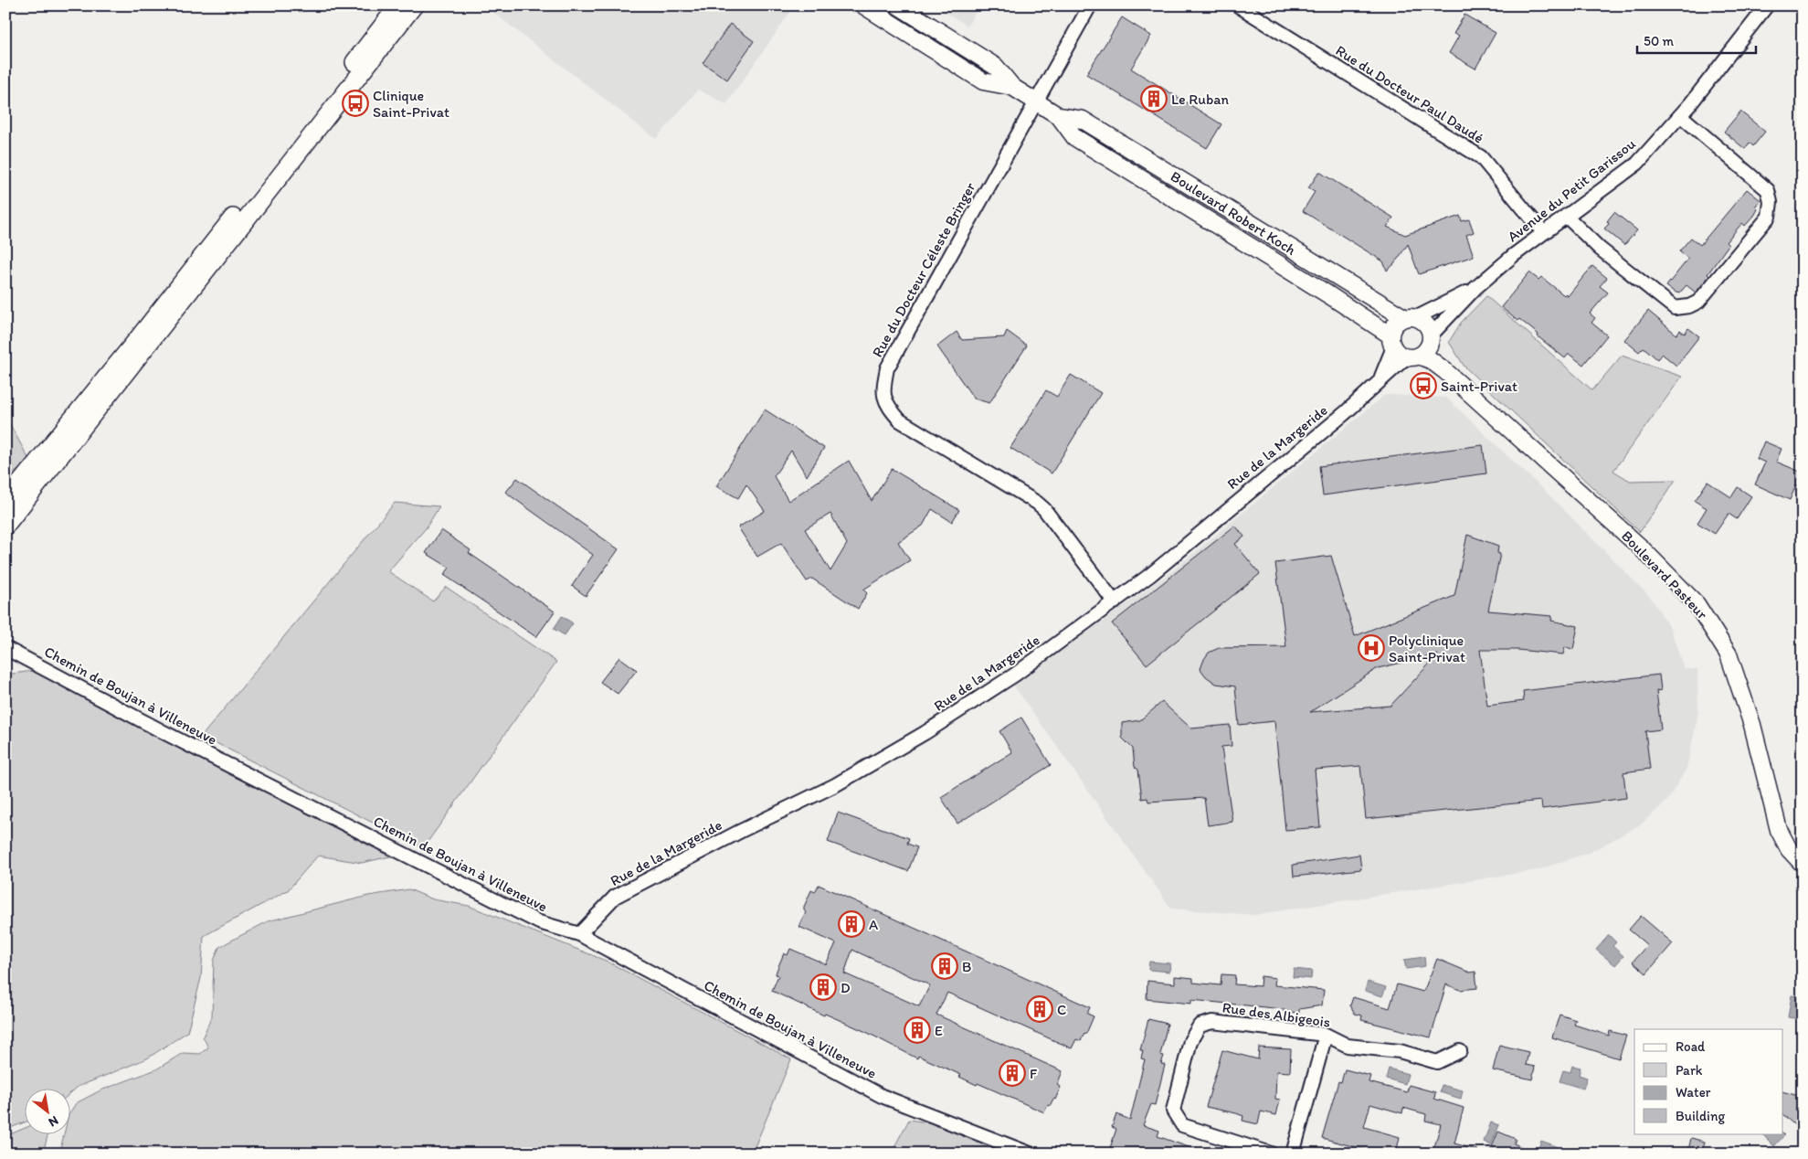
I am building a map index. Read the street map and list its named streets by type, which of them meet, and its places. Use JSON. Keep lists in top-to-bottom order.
{
  "streets": {
    "street": [
      "Rue du Docteur Paul Daudé",
      "Avenue du Petit Garissou",
      "Boulevard Robert Koch",
      "Rue du Docteur Céleste Bringer",
      "Rue de la Margeride",
      "Boulevard Pasteur",
      "Chemin de Boujan à Villeneuve",
      "Rue des Albigeois"
    ]
  },
  "crossings": [
    ["Rue du Docteur Paul Daudé", "Avenue du Petit Garissou"],
    ["Avenue du Petit Garissou", "Boulevard Robert Koch"],
    ["Avenue du Petit Garissou", "Rue de la Margeride"],
    ["Avenue du Petit Garissou", "Boulevard Pasteur"],
    ["Boulevard Robert Koch", "Rue du Docteur Céleste Bringer"],
    ["Boulevard Robert Koch", "Rue de la Margeride"],
    ["Boulevard Robert Koch", "Boulevard Pasteur"],
    ["Rue du Docteur Céleste Bringer", "Rue de la Margeride"],
    ["Rue de la Margeride", "Boulevard Pasteur"],
    ["Rue de la Margeride", "Chemin de Boujan à Villeneuve"]
  ],
  "places": {
    "building": [
      "Le Ruban",
      "A",
      "B",
      "D",
      "C",
      "E",
      "F"
    ],
    "bus stop": ["Clinique Saint-Privat", "Saint-Privat"],
    "hospital": ["Polyclinique Saint-Privat"]
  },
  "legend": [
    "Road",
    "Park",
    "Water",
    "Building"
  ],
  "scale_bar": "50 m",
  "north": "bottom right"
}
